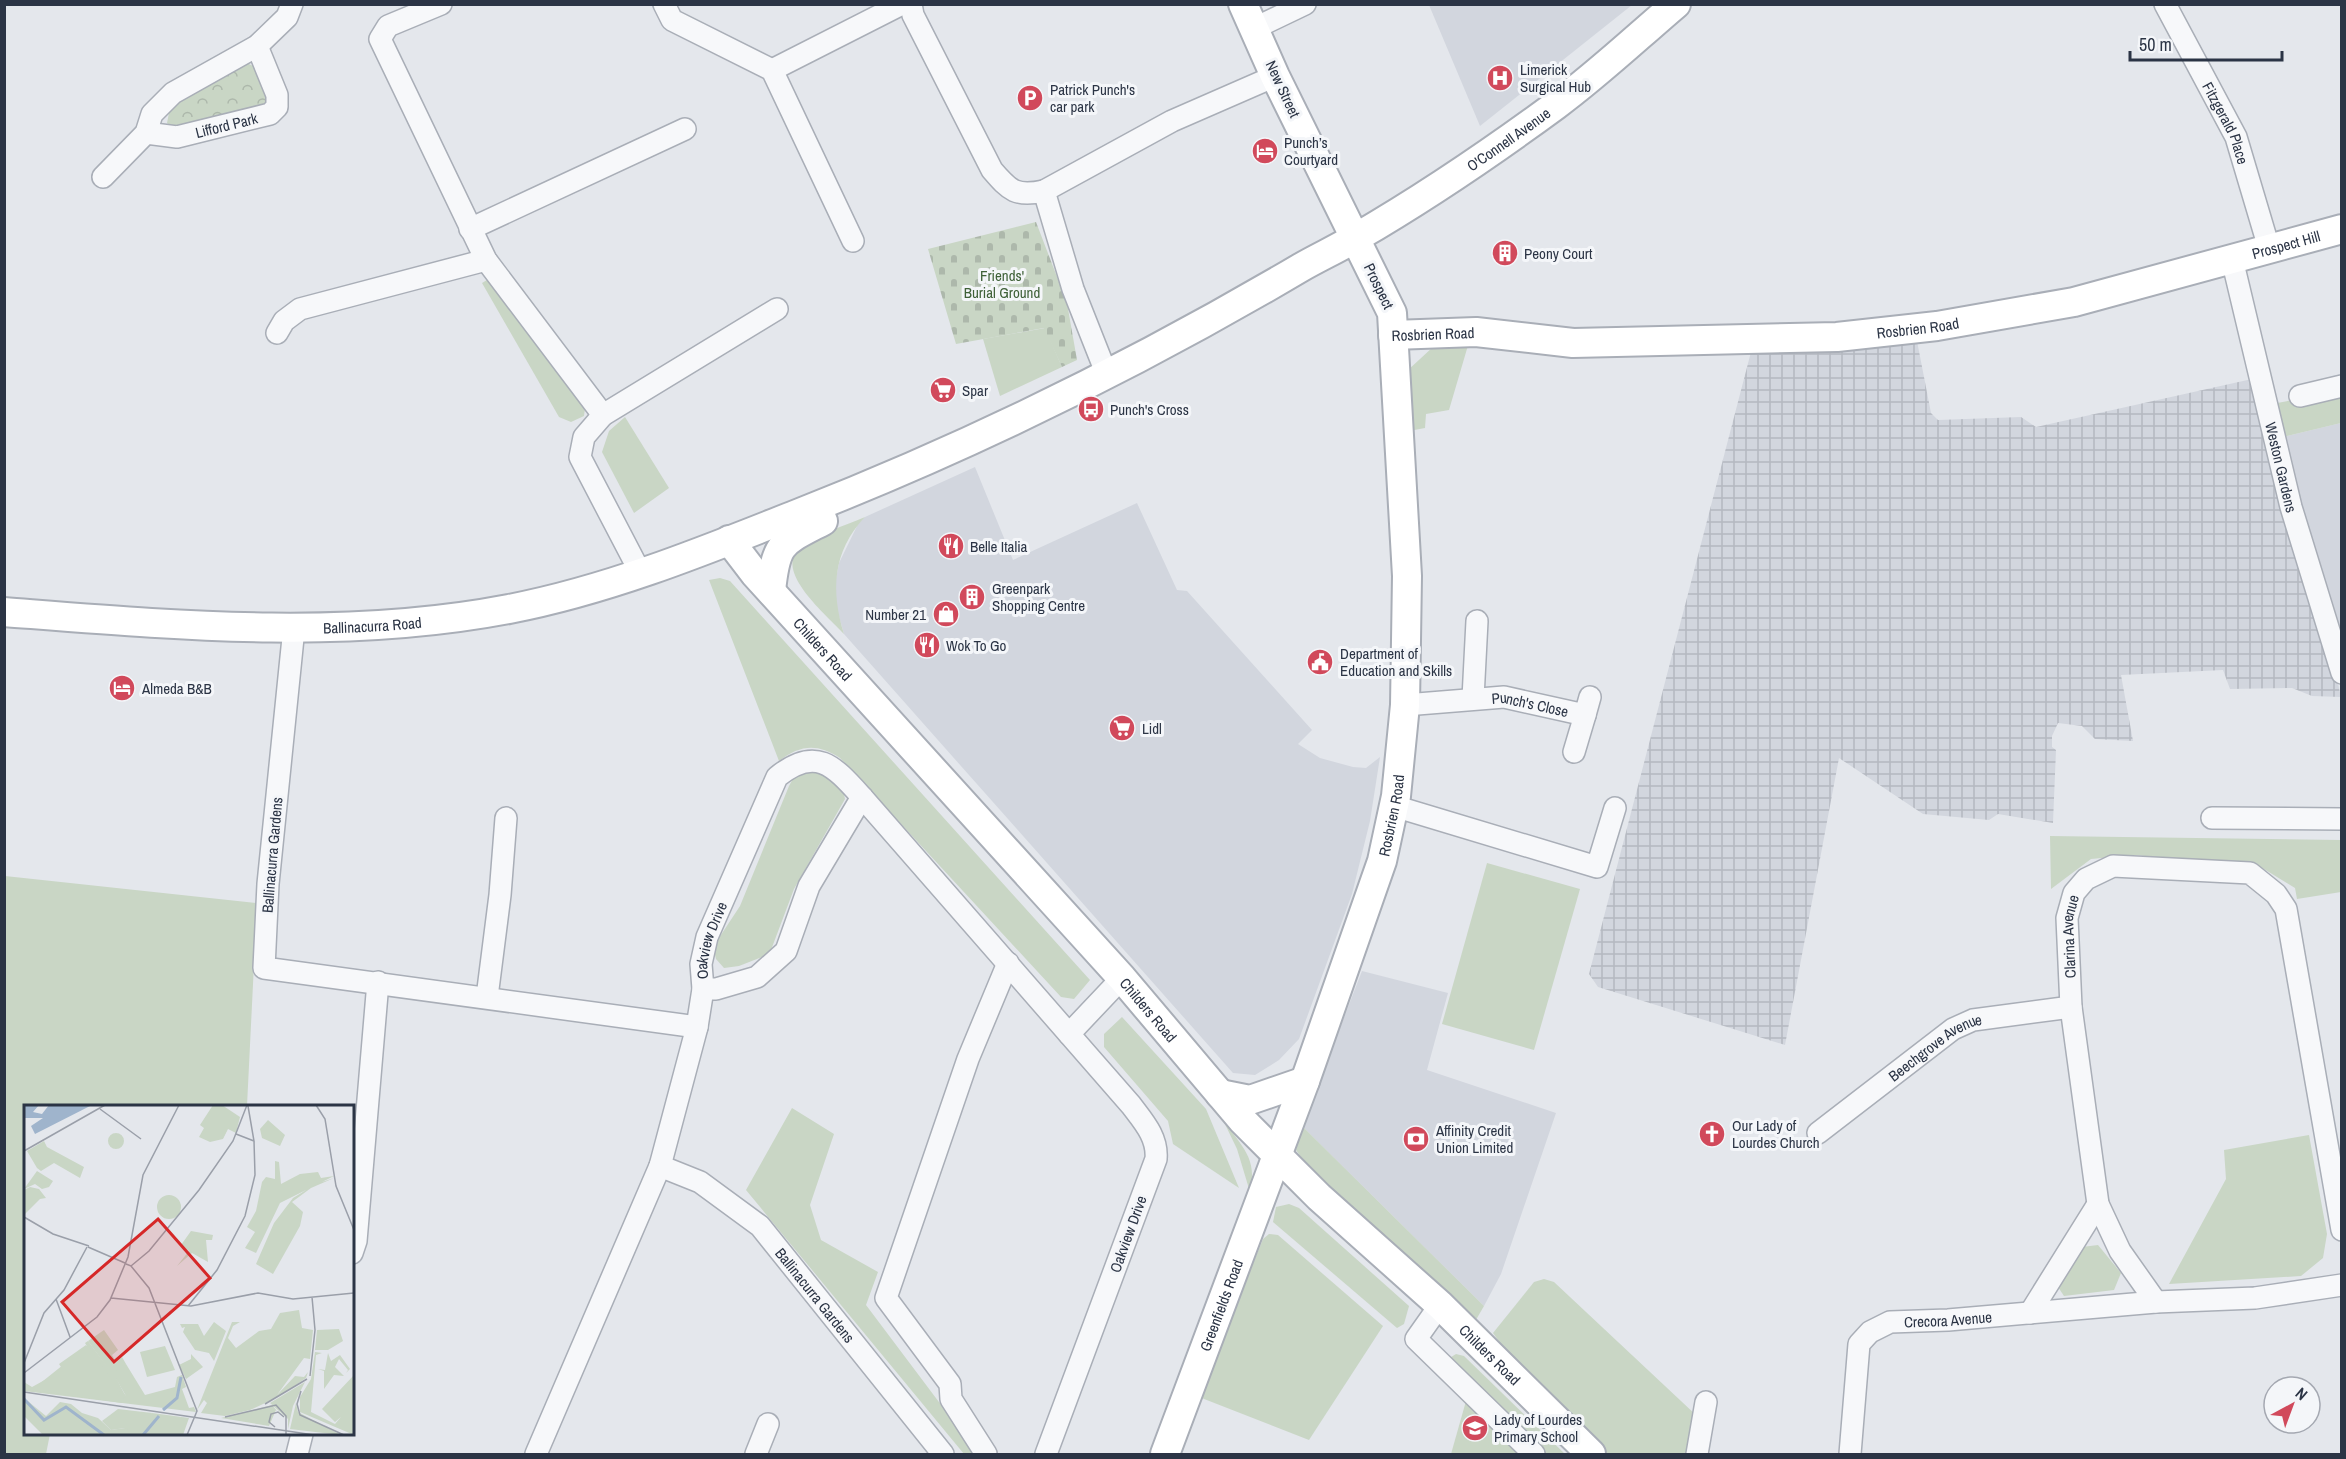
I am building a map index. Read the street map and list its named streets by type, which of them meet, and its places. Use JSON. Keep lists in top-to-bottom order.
{
  "streets": {
    "main road": [
      "New Street",
      "O'Connell Avenue",
      "Prospect Hill",
      "Prospect",
      "Rosbrien Road",
      "Ballinacurra Road",
      "Childers Road",
      "Greenfields Road"
    ],
    "street": [
      "Fitzgerald Place",
      "Lifford Park",
      "Weston Gardens",
      "Punch's Close",
      "Ballinacurra Gardens",
      "Clarina Avenue",
      "Oakview Drive",
      "Beechgrove Avenue",
      "Crecora Avenue"
    ]
  },
  "crossings": [
    ["New Street", "O'Connell Avenue"],
    ["New Street", "Prospect"],
    ["Fitzgerald Place", "Prospect Hill"],
    ["O'Connell Avenue", "Prospect"],
    ["O'Connell Avenue", "Ballinacurra Road"],
    ["Prospect Hill", "Rosbrien Road"],
    ["Prospect Hill", "Weston Gardens"],
    ["Prospect", "Rosbrien Road"],
    ["Rosbrien Road", "Weston Gardens"],
    ["Rosbrien Road", "Childers Road"],
    ["Rosbrien Road", "Punch's Close"],
    ["Rosbrien Road", "Greenfields Road"],
    ["Ballinacurra Road", "Childers Road"],
    ["Ballinacurra Road", "Ballinacurra Gardens"],
    ["Childers Road", "Greenfields Road"],
    ["Clarina Avenue", "Beechgrove Avenue"],
    ["Clarina Avenue", "Crecora Avenue"]
  ],
  "parks": ["Friends' Burial Ground"],
  "places": {
    "hospital": ["Limerick Surgical Hub"],
    "parking": ["Patrick Punch's car park"],
    "hotel": ["Punch’s Courtyard", "Almeda B&B"],
    "building": ["Peony Court", "Greenpark Shopping Centre"],
    "supermarket": ["Spar", "Lidl"],
    "bus stop": ["Punch's Cross"],
    "restaurant": ["Belle Italia", "Wok To Go"],
    "shop": ["Number 21"],
    "public building": ["Department of Education and Skills"],
    "church": ["Our Lady of Lourdes Church"],
    "bank": ["Affinity Credit Union Limited"],
    "school or university": ["Lady of Lourdes Primary School"]
  },
  "scale_bar": "50 m",
  "north": "top right"
}
